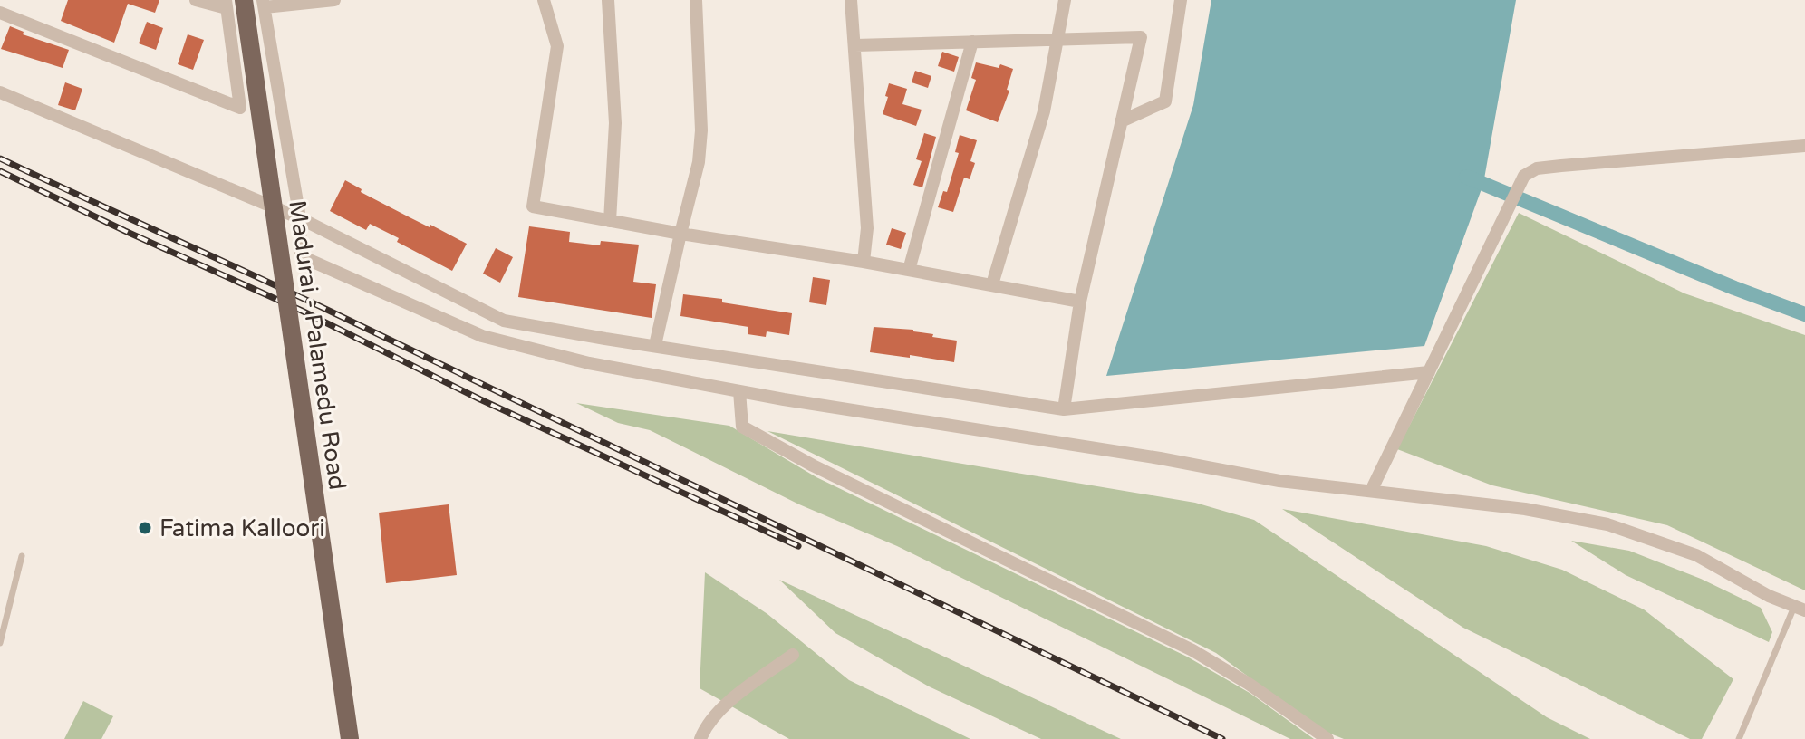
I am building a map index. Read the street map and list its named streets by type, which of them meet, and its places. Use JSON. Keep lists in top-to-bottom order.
{
  "streets": {
    "main road": ["Madurai - Palamedu Road"]
  },
  "places": ["Fatima Kalloori"]
}
